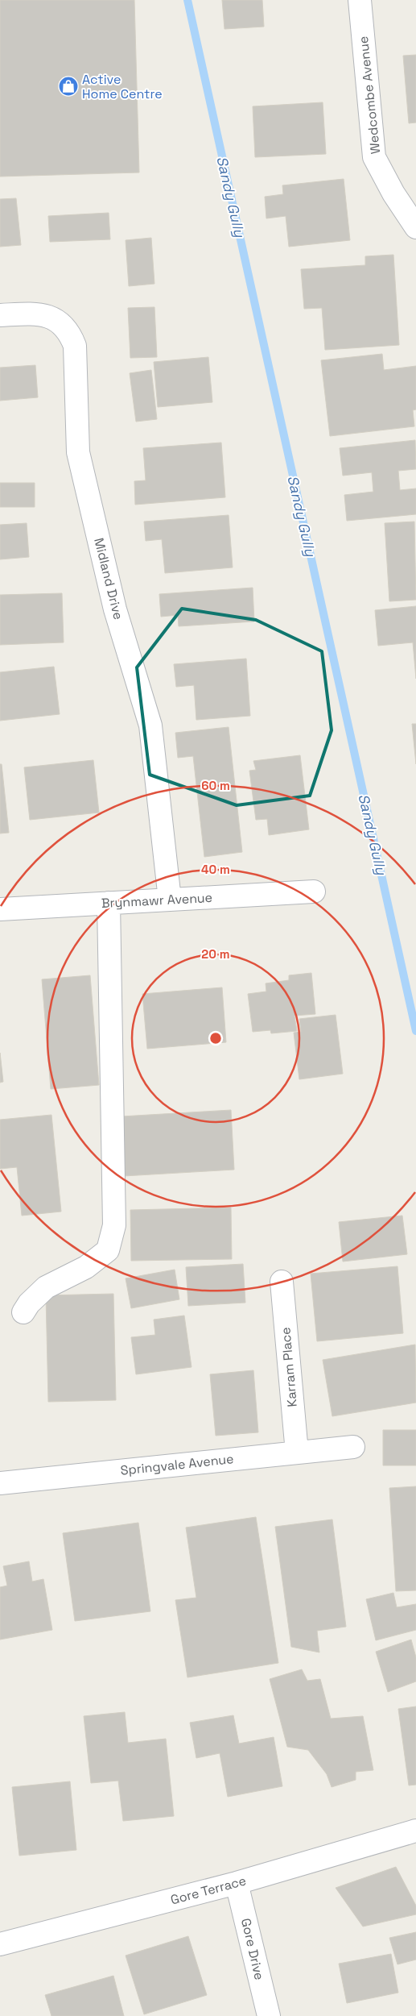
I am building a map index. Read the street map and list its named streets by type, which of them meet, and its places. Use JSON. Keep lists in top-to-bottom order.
{
  "streets": {
    "street": [
      "Wedcombe Avenue",
      "Midland Drive",
      "Brynmawr Avenue",
      "Karram Place",
      "Springvale Avenue",
      "Gore Terrace",
      "Gore Drive"
    ]
  },
  "crossings": [
    ["Midland Drive", "Brynmawr Avenue"],
    ["Karram Place", "Springvale Avenue"],
    ["Gore Terrace", "Gore Drive"]
  ],
  "water": ["Sandy Gully"],
  "places": {
    "shop": ["Active Home Centre"]
  },
  "rings": ["60 m", "40 m", "20 m"]
}
